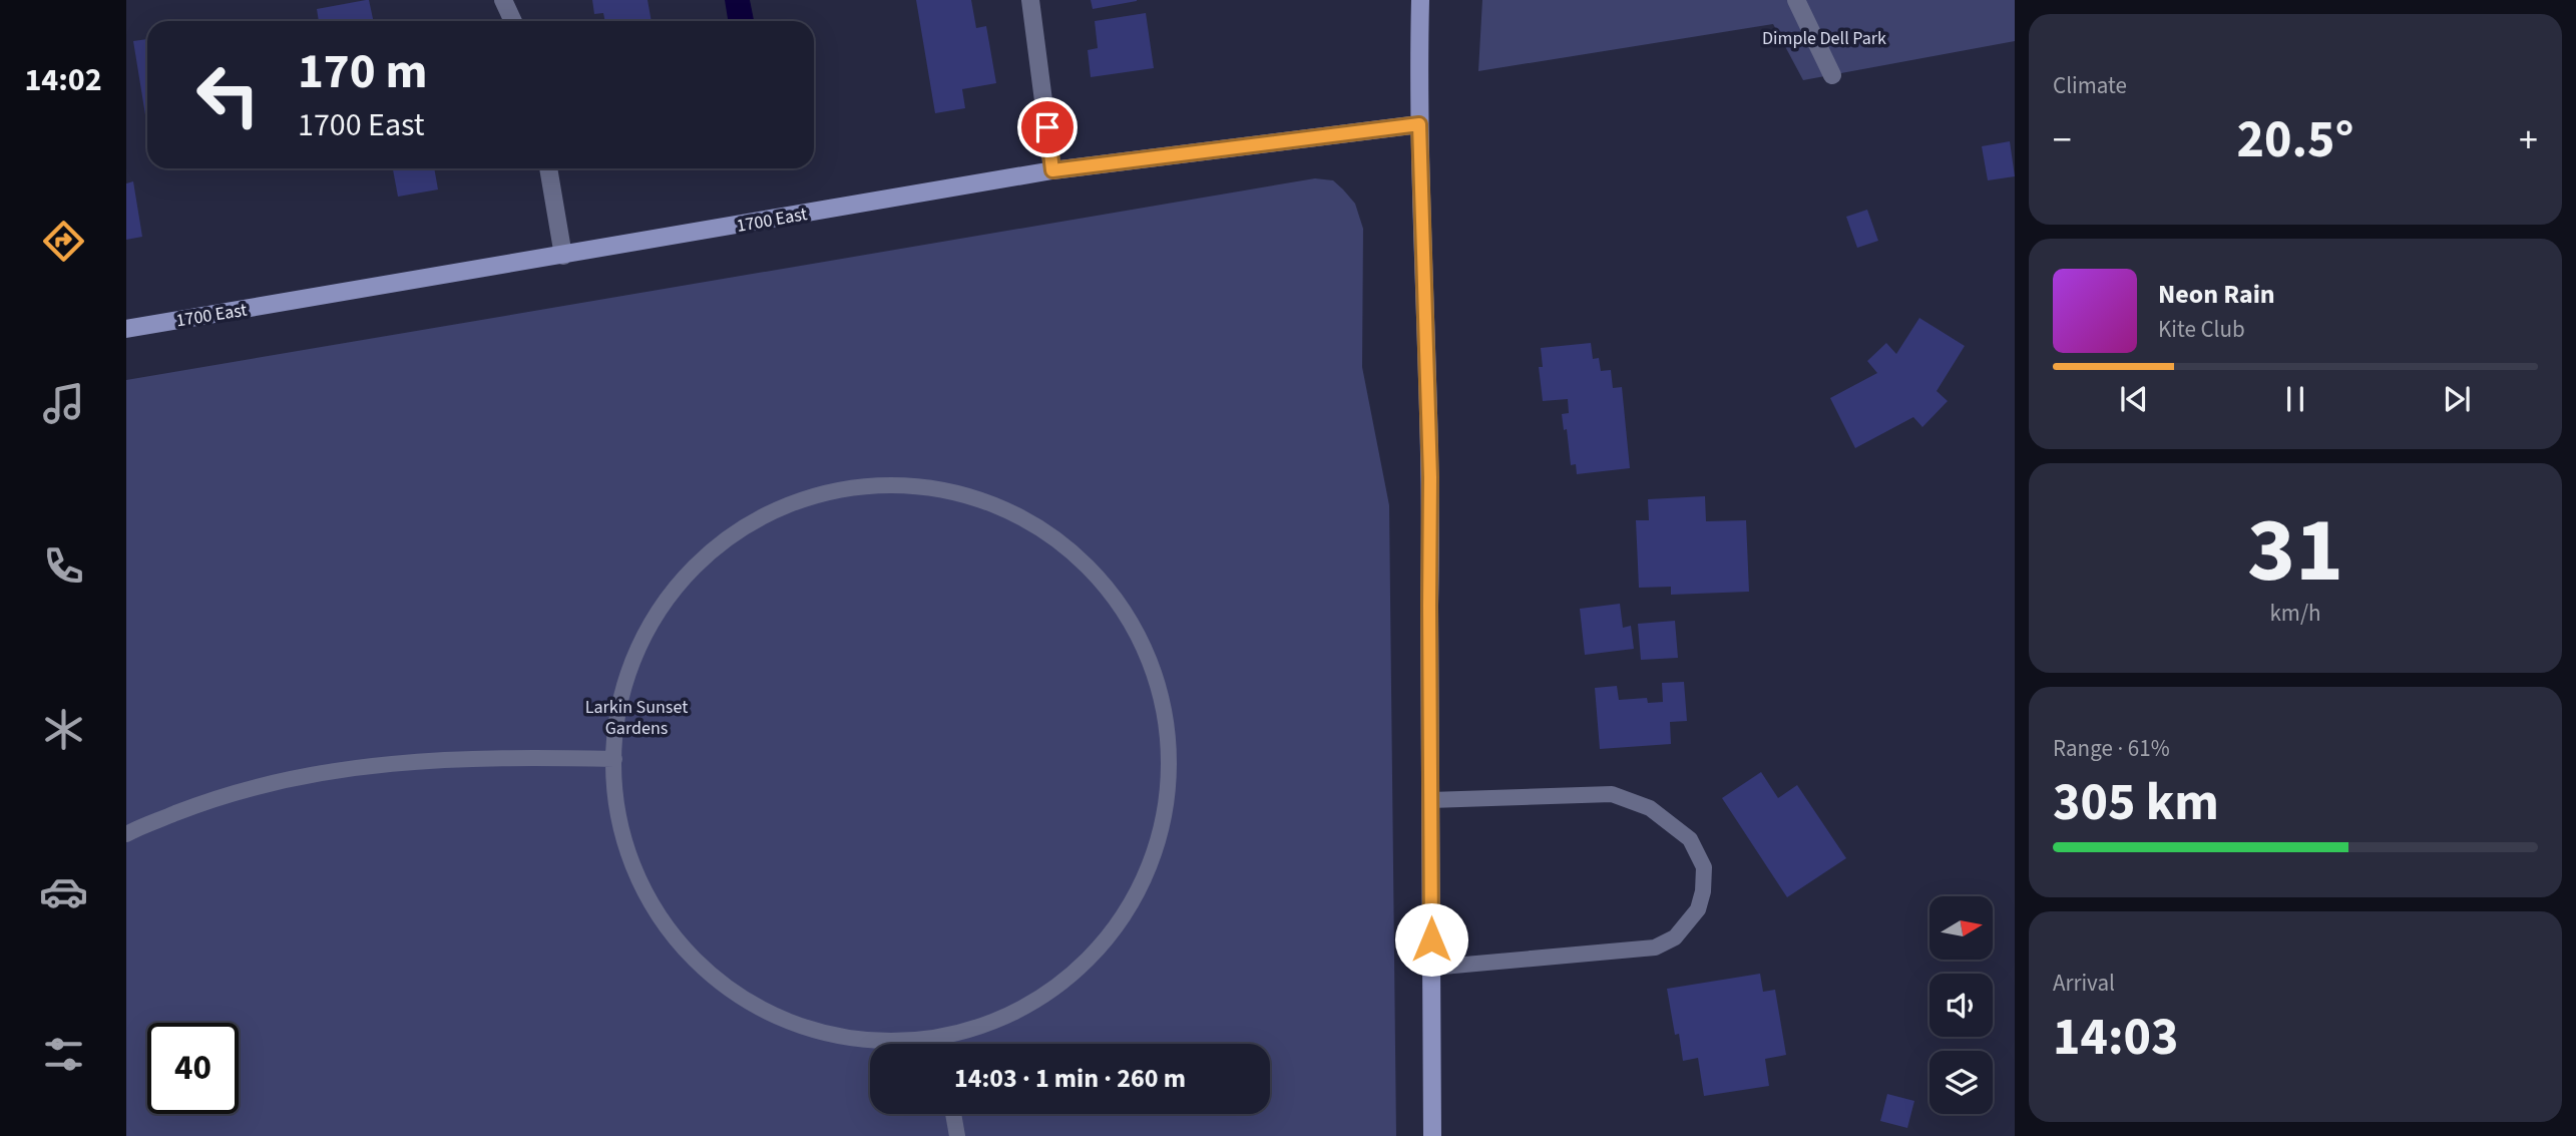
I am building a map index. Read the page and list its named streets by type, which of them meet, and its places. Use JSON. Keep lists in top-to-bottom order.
{
  "streets": {
    "main road": ["1700 East"]
  },
  "parks": ["Dimple Dell Park", "Larkin Sunset Gardens"],
  "north": "right",
  "page": {
    "tabs": "14:02",
    "tile": [
      "Climate",
      ["31", "km/h"],
      ["Range · 61%", "305 km"],
      ["Arrival", "14:03"]
    ],
    "turn": ["170 m", "1700 East"],
    "heat": ["−", "20.5°", "+"],
    "song": ["Neon Rain", "Kite Club"],
    "limit": "40",
    "trip": "14:03 · 1 min · 260 m"
  }
}
